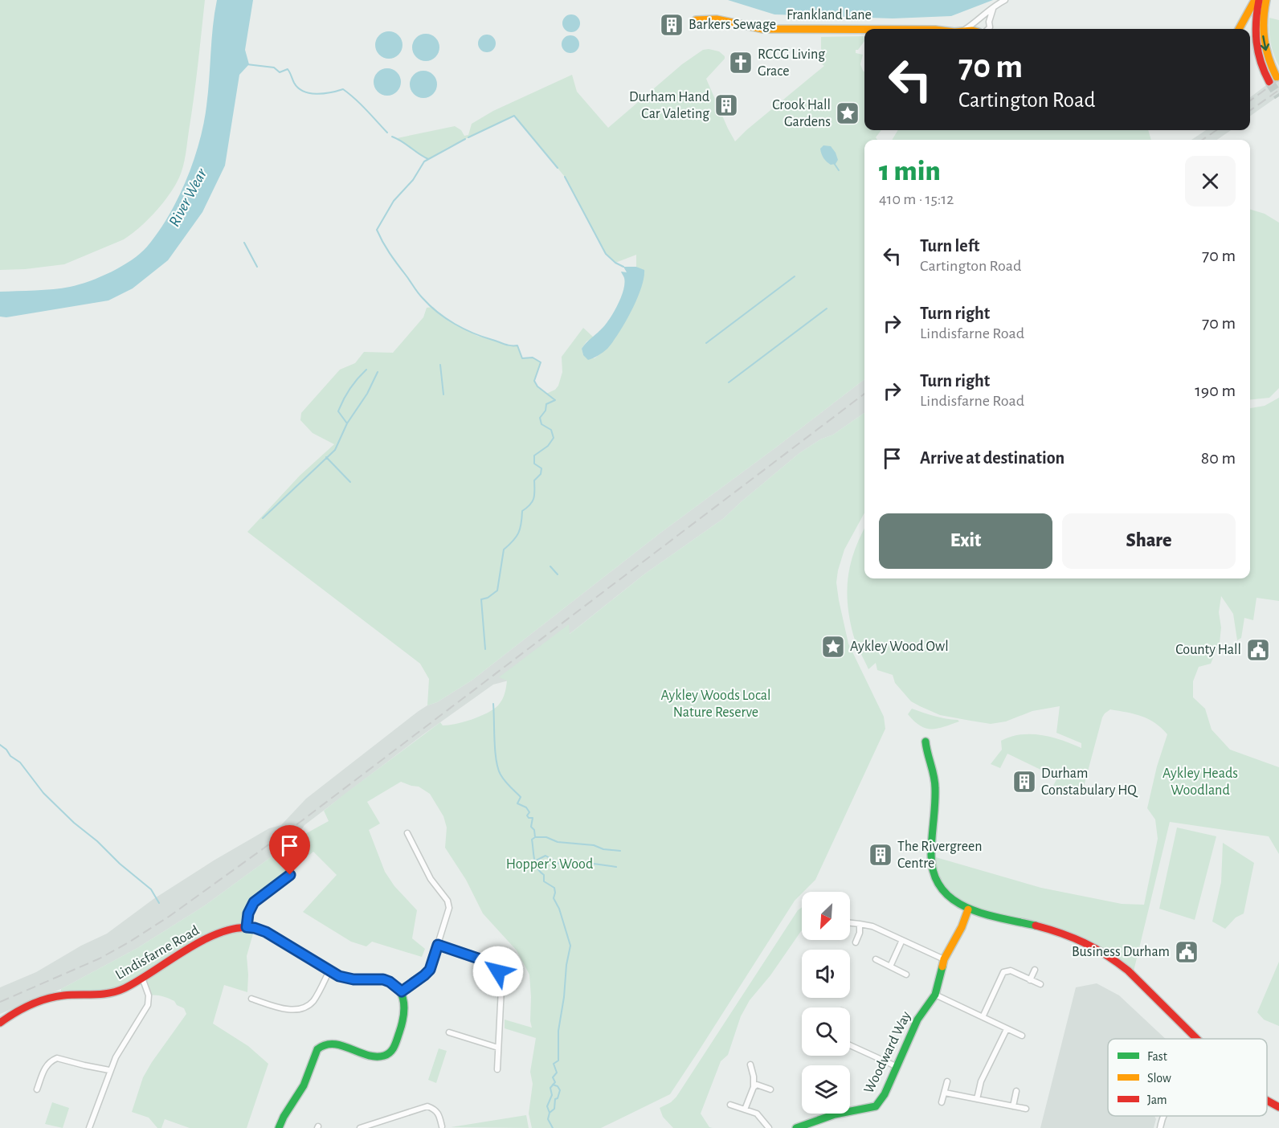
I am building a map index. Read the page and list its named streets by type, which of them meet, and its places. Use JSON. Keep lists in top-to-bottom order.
{
  "streets": {
    "main road": ["Frankland Lane", "Lindisfarne Road", "Woodward Way"]
  },
  "water": ["River Wear"],
  "parks": ["Aykley Woods Local Nature Reserve", "Aykley Heads Woodland", "Hopper's Wood"],
  "places": {
    "building": [
      "Barkers Sewage",
      "Durham Hand Car Valeting",
      "Durham Constabulary HQ",
      "The Rivergreen Centre"
    ],
    "church": ["RCCG Living Grace"],
    "place": ["Crook Hall Gardens", "Aykley Wood Owl"],
    "public building": ["County Hall", "Business Durham"]
  },
  "legend": ["Fast", "Slow", "Jam"],
  "north": "bottom left",
  "page": {
    "turn": ["70 m", "Cartington Road"],
    "heading": ["1 min", "410 m · 15:12"],
    "list": [
      {
        "name": "Turn left",
        "note": "Cartington Road",
        "value": "70 m"
      },
      {
        "name": "Turn right",
        "note": "Lindisfarne Road",
        "value": "70 m"
      },
      {
        "name": "Turn right",
        "note": "Lindisfarne Road",
        "value": "190 m"
      },
      {
        "name": "Arrive at destination",
        "value": "80 m"
      }
    ],
    "buttons": ["Exit", "Share"]
  }
}
